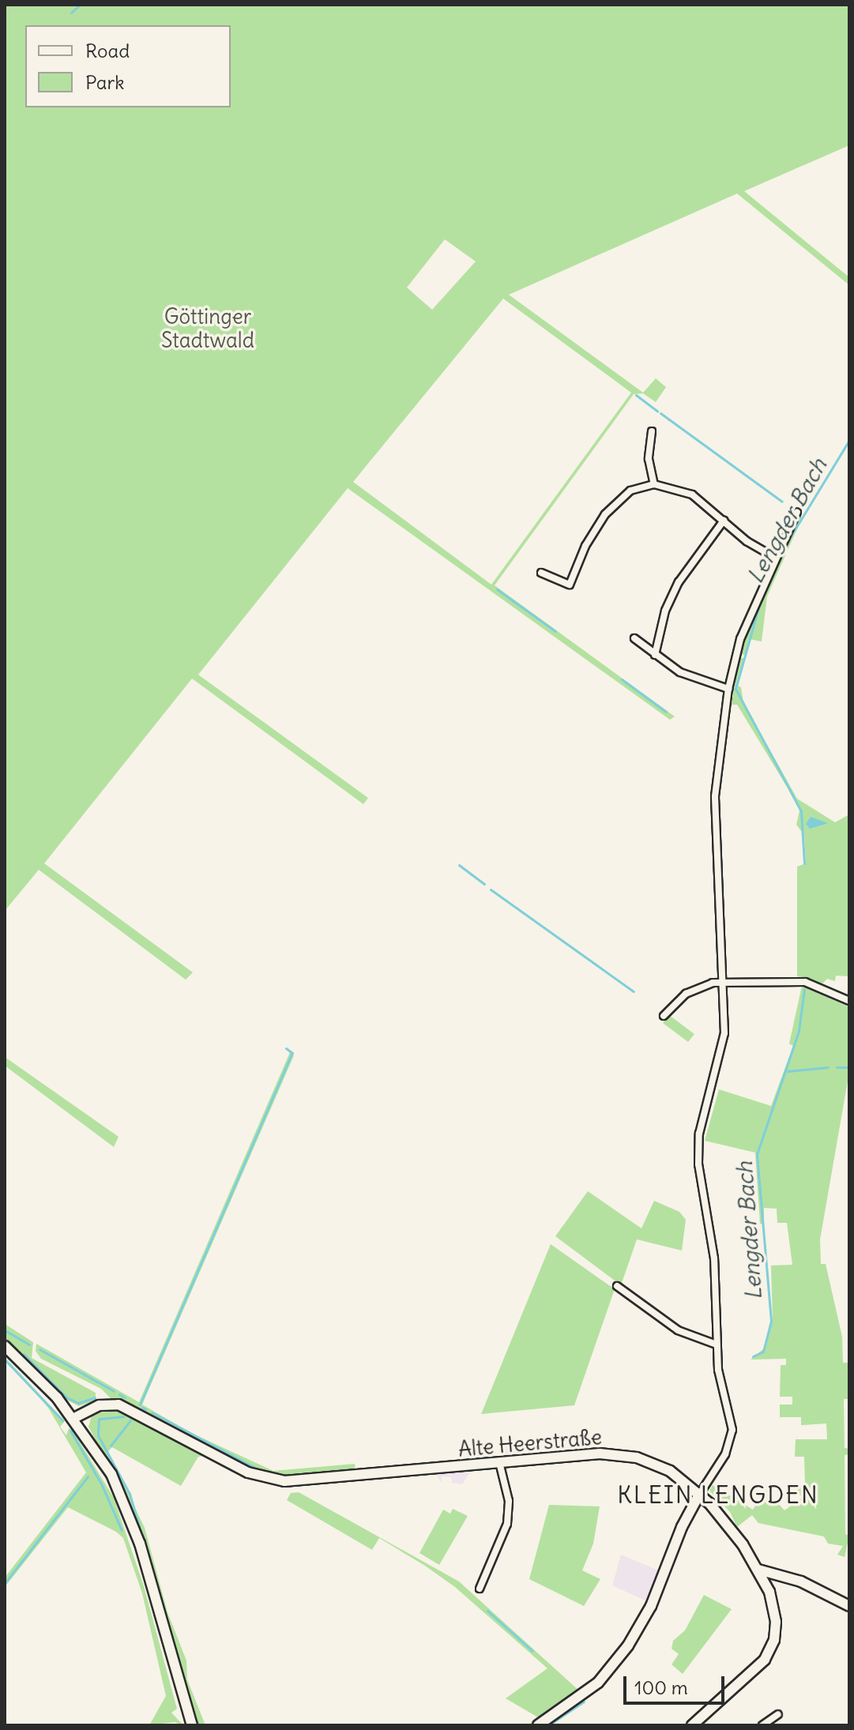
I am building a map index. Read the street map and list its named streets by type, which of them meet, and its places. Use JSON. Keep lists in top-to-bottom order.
{
  "streets": {
    "main road": ["Alte Heerstraße"]
  },
  "districts": ["KLEIN LENGDEN"],
  "water": ["Lengder Bach"],
  "parks": ["Göttinger Stadtwald"],
  "legend": ["Road", "Park"],
  "scale_bar": "100 m"
}
